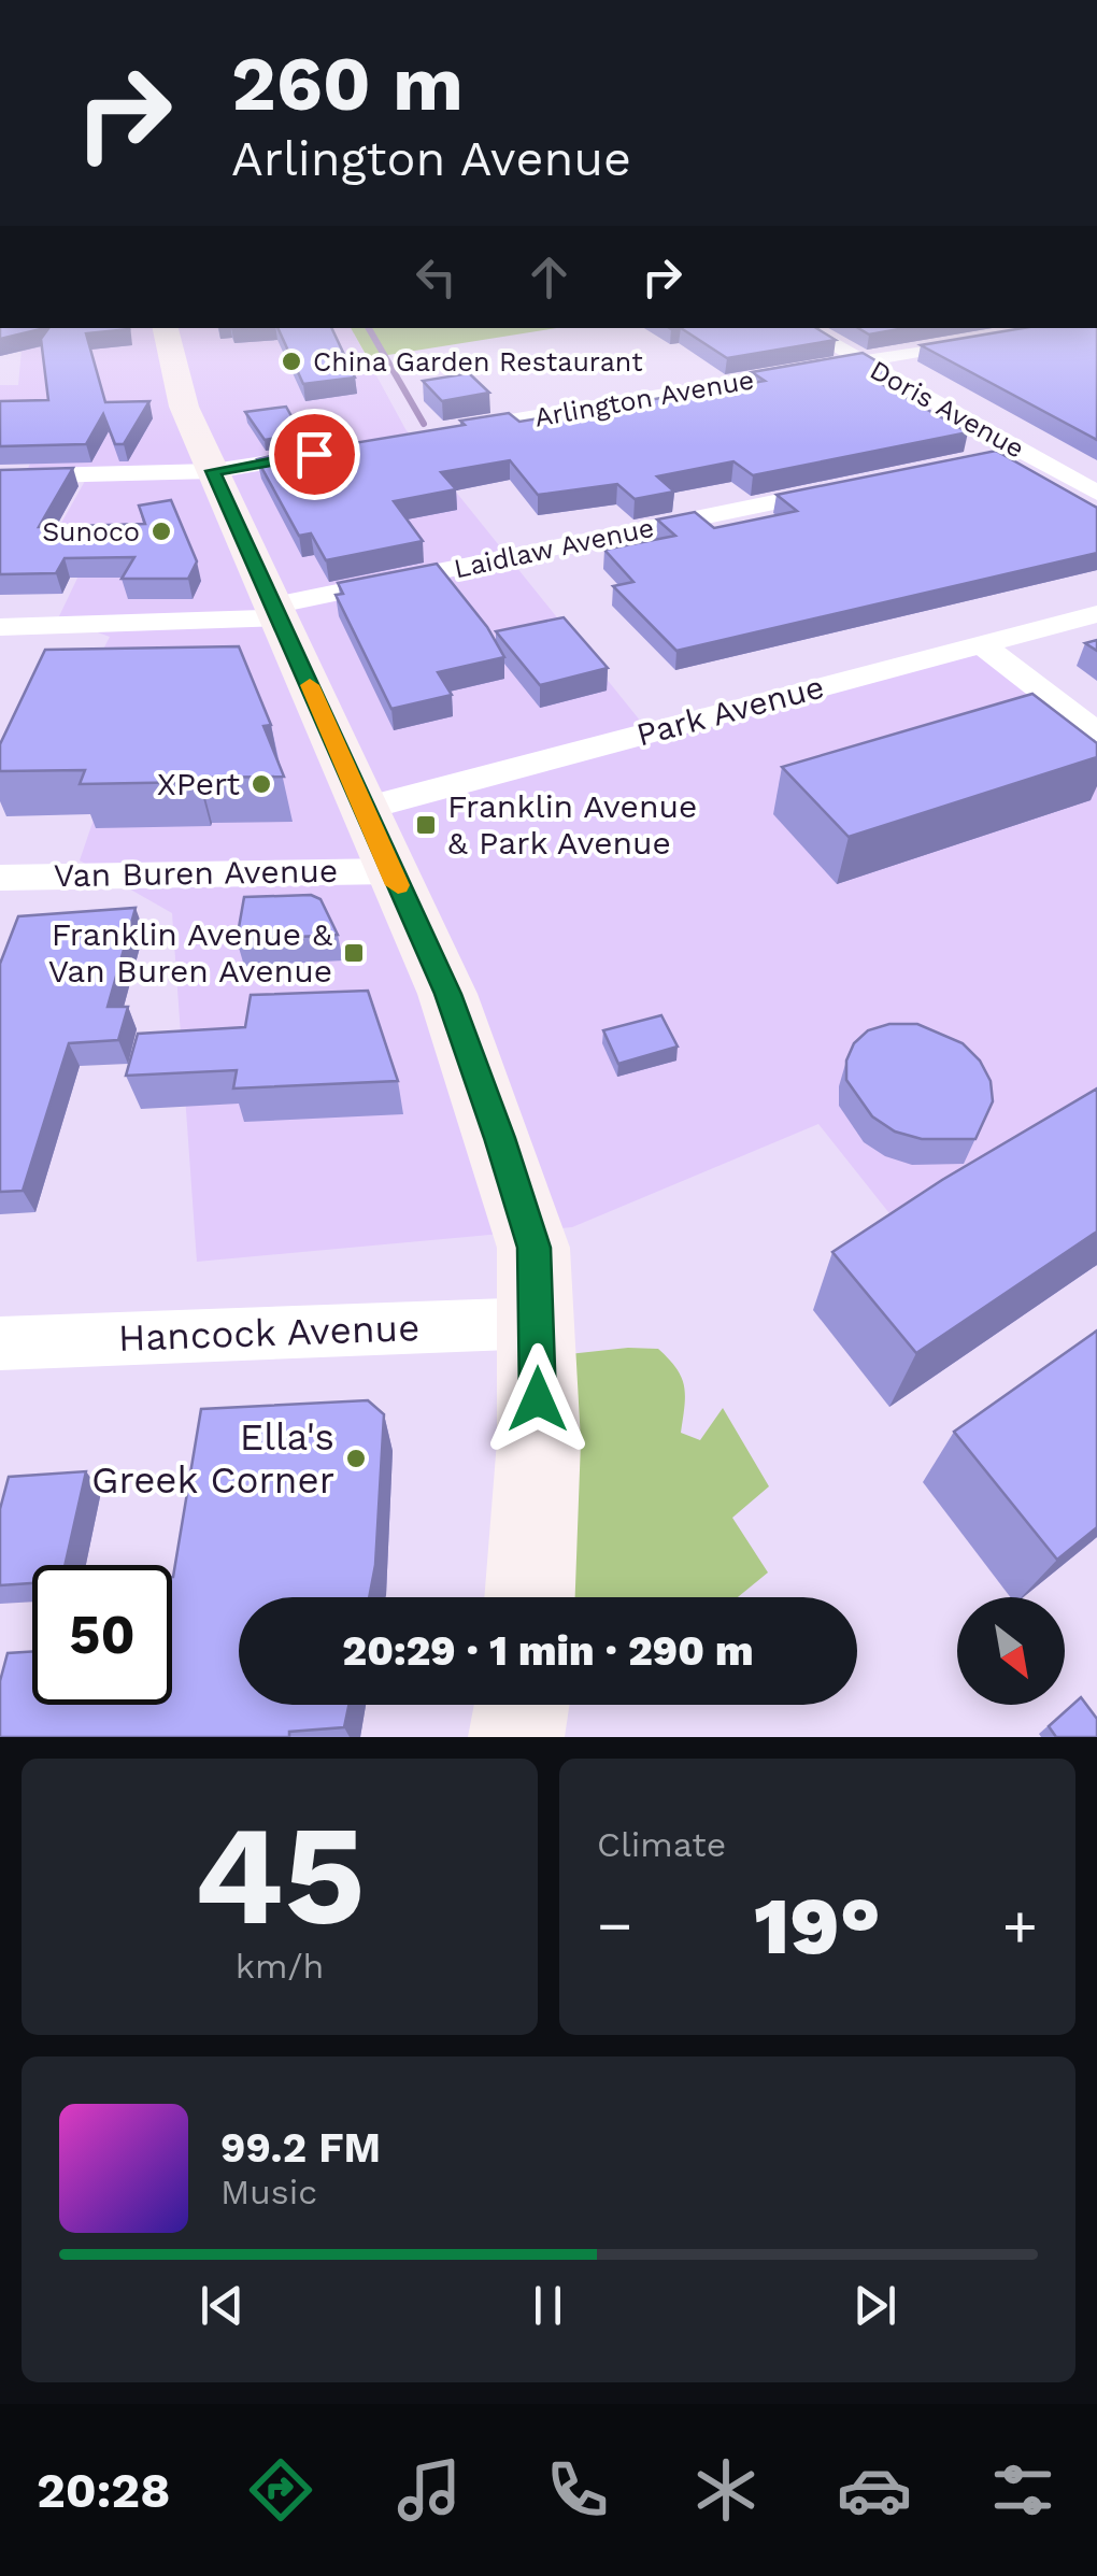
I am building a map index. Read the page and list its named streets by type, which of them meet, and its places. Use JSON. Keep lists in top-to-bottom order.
{
  "streets": {
    "street": [
      "Arlington Avenue",
      "Doris Avenue",
      "Laidlaw Avenue",
      "Park Avenue",
      "Van Buren Avenue",
      "Hancock Avenue"
    ]
  },
  "crossings": [
    ["Arlington Avenue", "Doris Avenue"]
  ],
  "places": {
    "other": [
      "China Garden Restaurant",
      "Sunoco",
      "XPert",
      "Ella's Greek Corner"
    ],
    "transit": ["Franklin Avenue & Park Avenue", "Franklin Avenue & Van Buren Avenue"]
  },
  "north": "bottom right",
  "page": {
    "turn": ["260 m", "Arlington Avenue"],
    "limit": "50",
    "trip": "20:29 · 1 min · 290 m",
    "tile": [
      ["45", "km/h"],
      "Climate"
    ],
    "heat": ["−", "19°", "+"],
    "song": ["99.2 FM", "Music"],
    "tabs": "20:28"
  }
}
